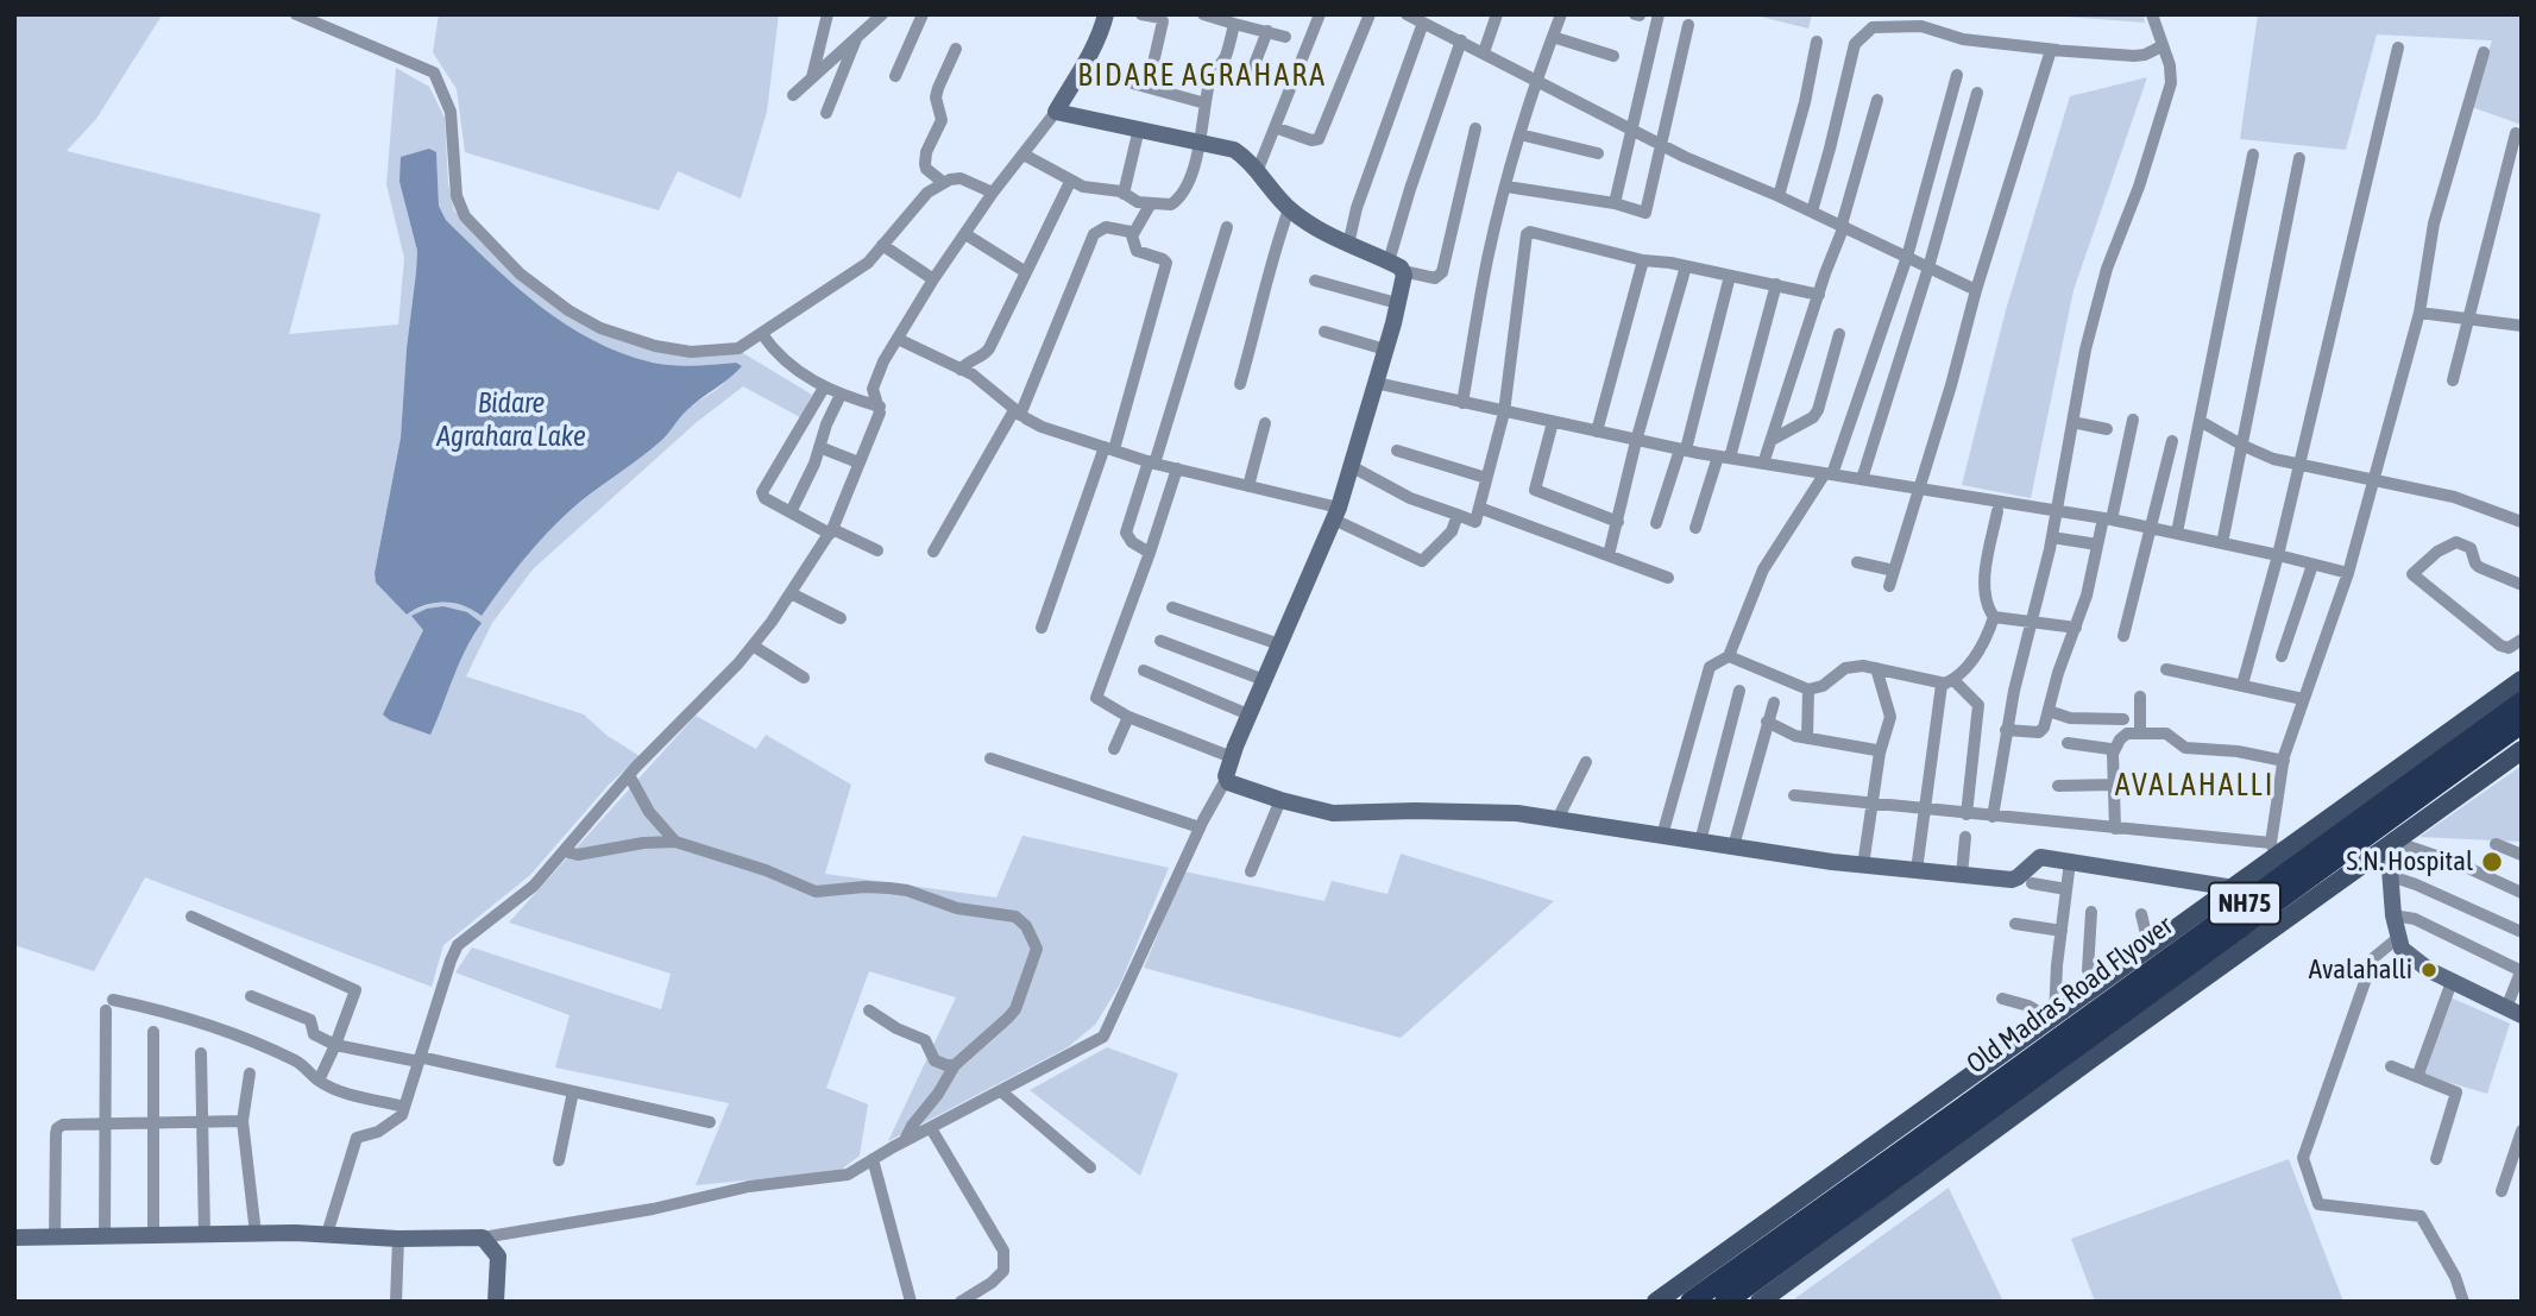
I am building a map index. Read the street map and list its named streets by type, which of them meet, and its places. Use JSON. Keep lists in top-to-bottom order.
{
  "streets": {
    "highway": ["NH75", "Old Madras Road Flyover"]
  },
  "districts": ["BIDARE AGRAHARA", "AVALAHALLI"],
  "water": ["Bidare Agrahara Lake"],
  "places": ["S.N. Hospital", "Avalahalli"]
}
